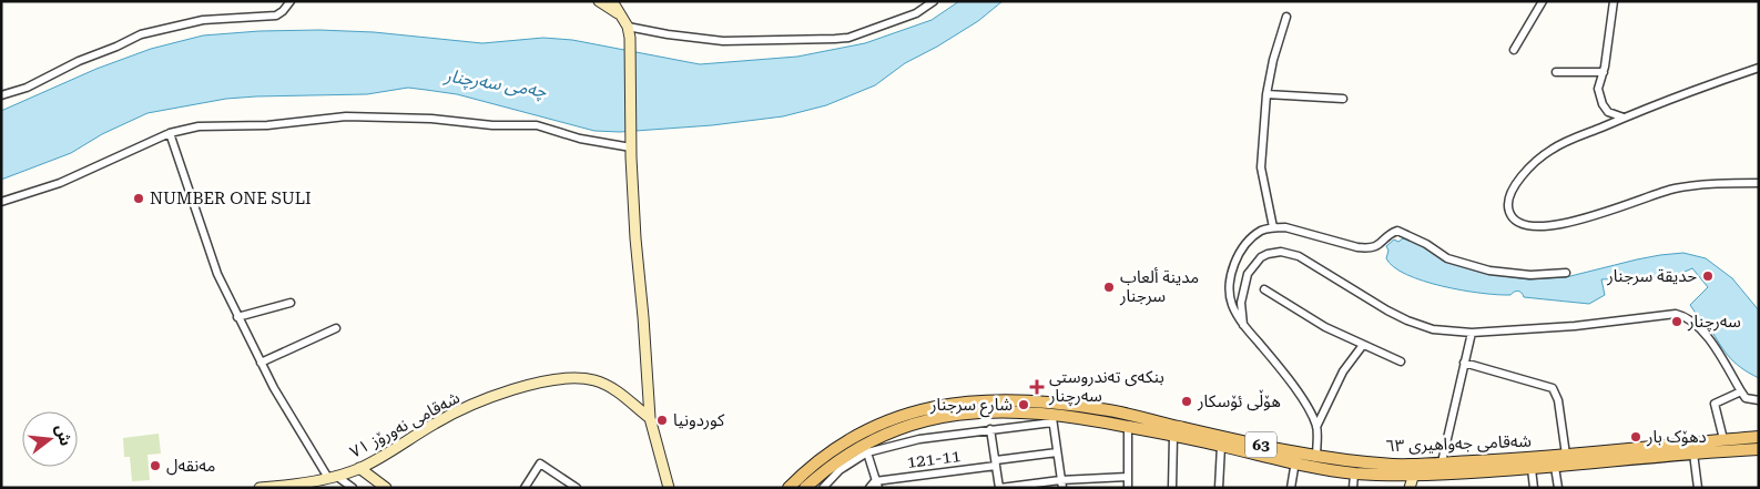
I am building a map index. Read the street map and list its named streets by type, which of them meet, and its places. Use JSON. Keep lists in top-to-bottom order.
{
  "streets": {
    "main road": ["شەقامی نەورۆز ٧١", "شەقامی جەواهیری ٦٣", "63"],
    "street": ["121-11"]
  },
  "water": ["چەمی سەرچنار"],
  "places": {
    "other": [
      "NUMBER ONE SULI",
      "حديقة سرجنار",
      "مدينة ألعاب سرجنار",
      "سەرچنار",
      "هۆڵی ئۆسکار",
      "شارع سرجنار",
      "كوردونيا",
      "دهۆک بار",
      "مەنقەل"
    ],
    "health": ["بنکەی تەندروستی سەرچنار"]
  },
  "north": "right"
}
